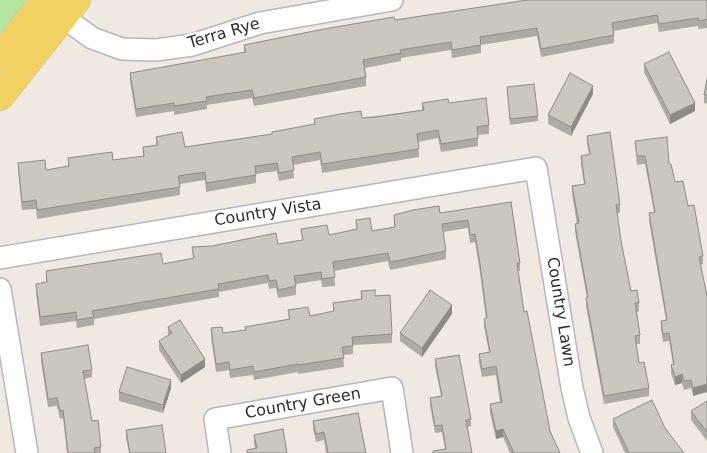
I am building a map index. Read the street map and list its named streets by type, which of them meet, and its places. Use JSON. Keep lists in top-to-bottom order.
{
  "streets": {
    "street": [
      "Terra Rye",
      "Country Vista",
      "Country Lawn",
      "Country Green"
    ]
  },
  "crossings": [
    ["Country Vista", "Country Lawn"]
  ]
}
